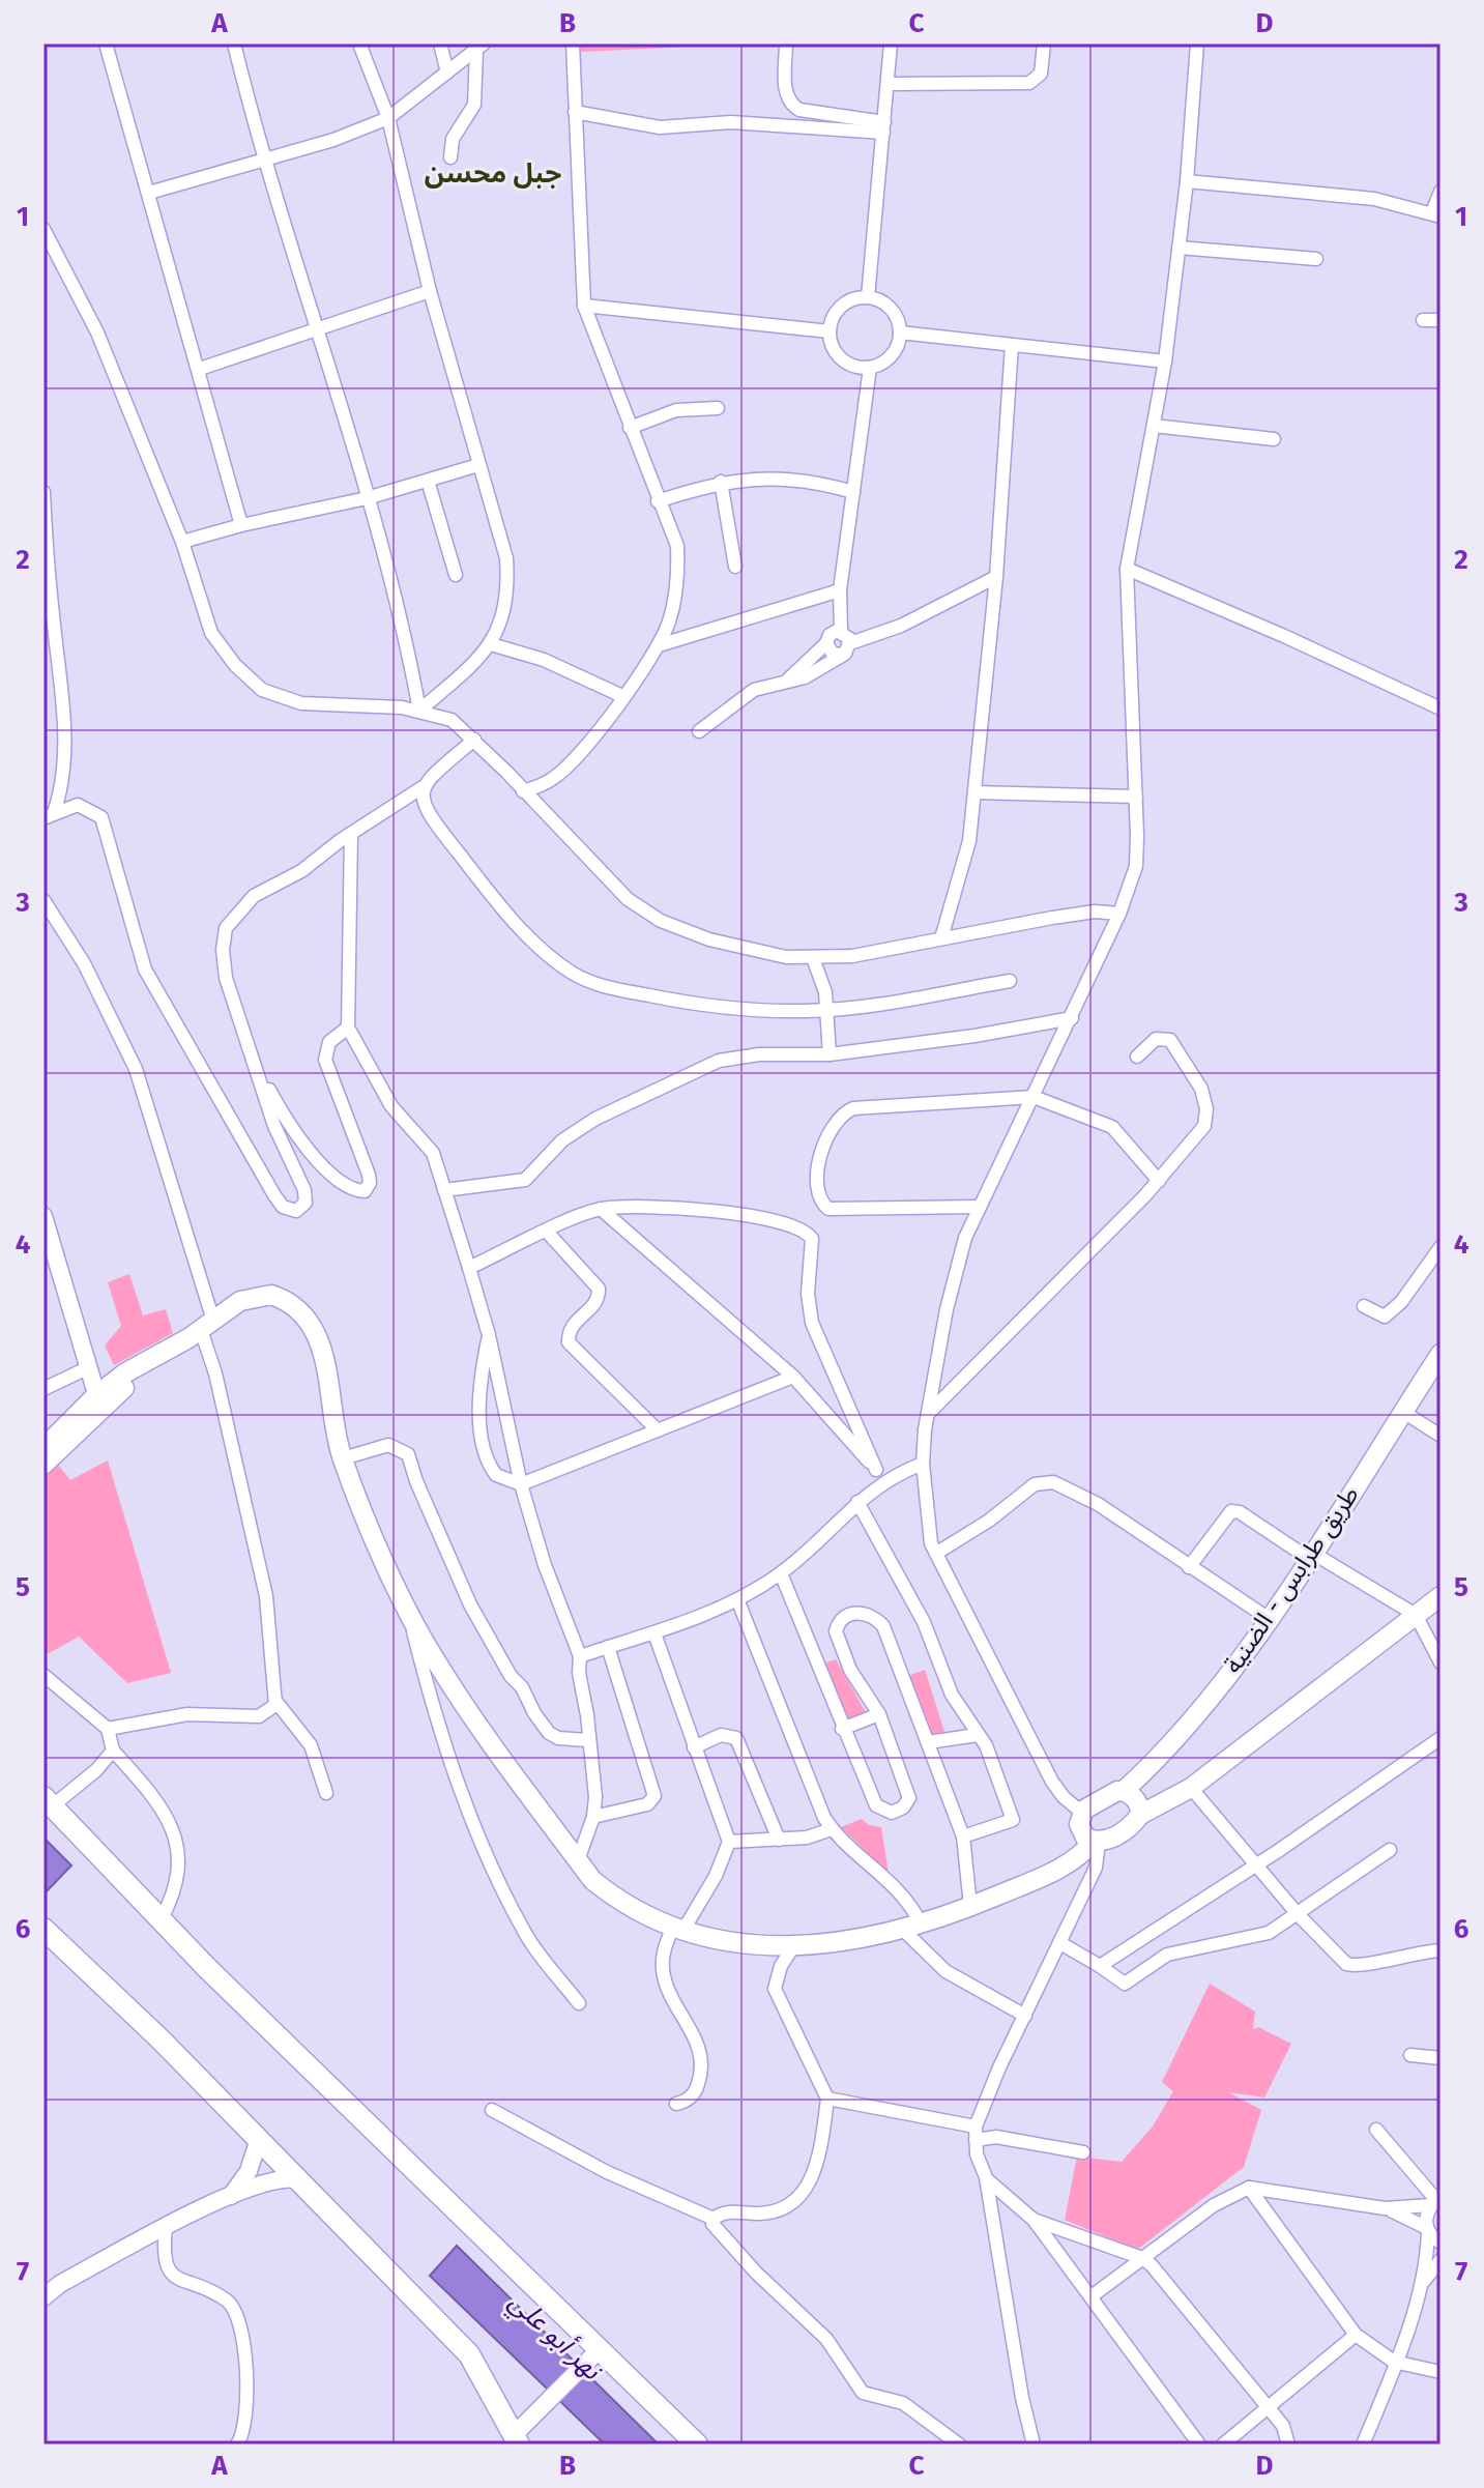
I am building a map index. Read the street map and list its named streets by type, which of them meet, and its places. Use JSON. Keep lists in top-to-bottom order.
{
  "streets": {
    "main road": ["طريق طرابس - الضنية"]
  },
  "districts": ["جبل محسن"],
  "water": ["نهر أبو علي"],
  "grid": {
    "columns": [
      "A",
      "B",
      "C",
      "D"
    ],
    "rows": [
      "1",
      "2",
      "3",
      "4",
      "5",
      "6",
      "7"
    ]
  }
}
